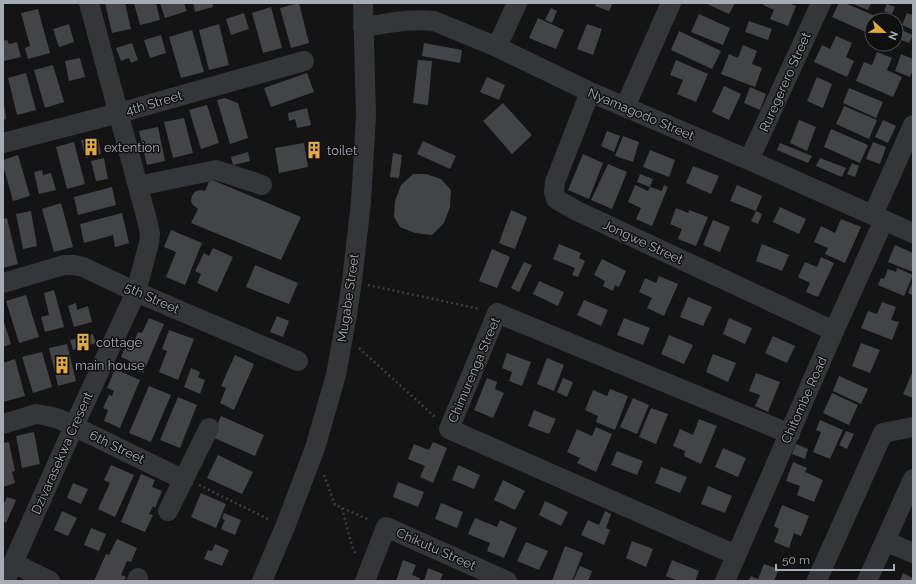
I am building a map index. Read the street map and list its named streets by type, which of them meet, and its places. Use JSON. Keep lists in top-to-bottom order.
{
  "streets": {
    "street": [
      "Ruregerero Street",
      "4th Street",
      "Nyamagodo Street",
      "Jongwe Street",
      "5th Street",
      "Mugabe Street",
      "Chimurenga Street",
      "Chitombe Road",
      "6th Street",
      "Dzivarasekwa Cresent",
      "Chikutu Street"
    ]
  },
  "crossings": [
    ["Ruregerero Street", "Nyamagodo Street"],
    ["4th Street", "Dzivarasekwa Cresent"],
    ["Nyamagodo Street", "Jongwe Street"],
    ["Nyamagodo Street", "Mugabe Street"],
    ["Nyamagodo Street", "Chitombe Road"],
    ["Jongwe Street", "Chitombe Road"],
    ["5th Street", "Dzivarasekwa Cresent"],
    ["Chimurenga Street", "Chitombe Road"],
    ["6th Street", "Dzivarasekwa Cresent"]
  ],
  "places": {
    "building": [
      "extention",
      "toilet",
      "cottage",
      "main house"
    ]
  },
  "scale_bar": "50 m",
  "north": "right"
}
